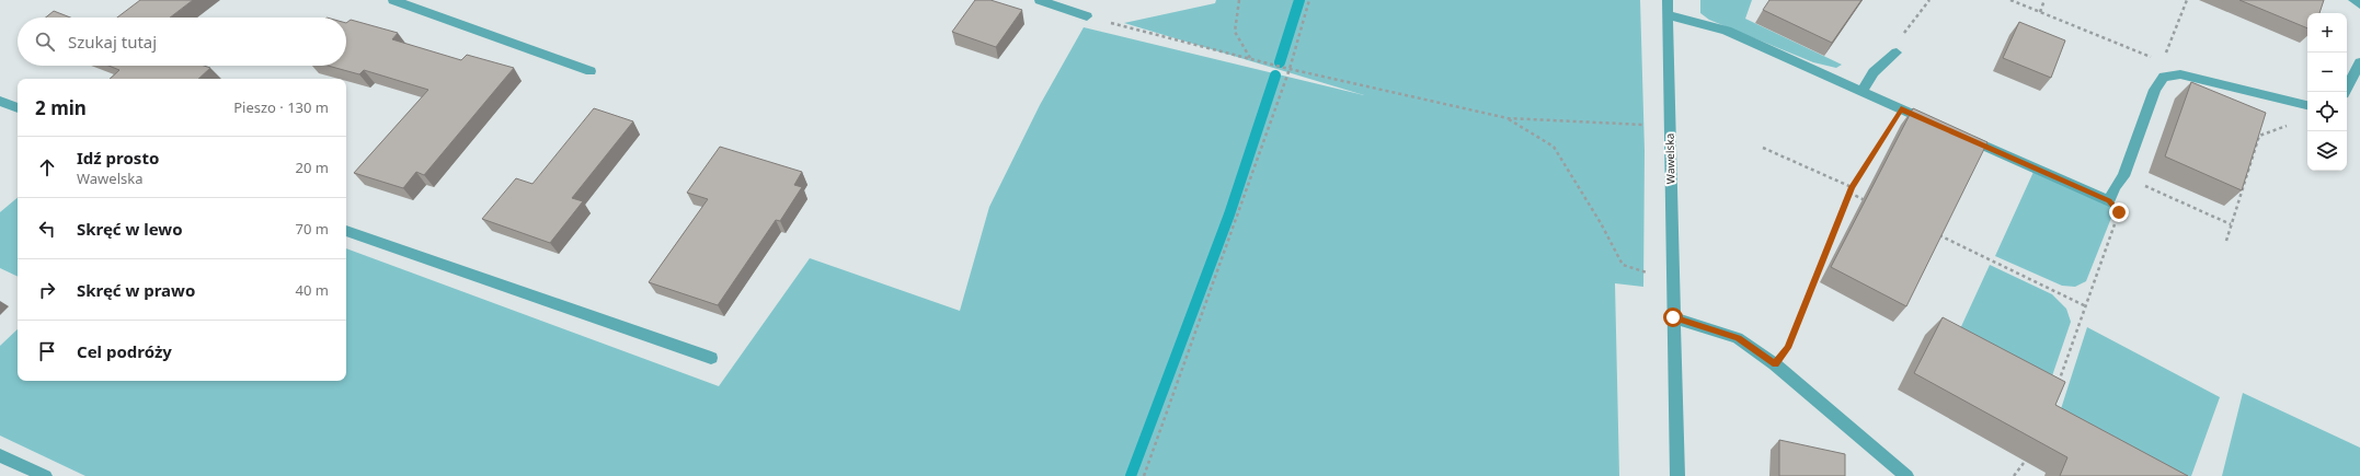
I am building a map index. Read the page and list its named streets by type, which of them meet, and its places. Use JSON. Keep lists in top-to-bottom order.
{
  "streets": {
    "street": ["Wawelska"]
  },
  "page": {
    "map_buttons": ["+", "−"],
    "search": "Szukaj tutaj",
    "heading": ["2 min", "Pieszo · 130 m"],
    "list": [
      ["Idź prosto", "Wawelska", "20 m"],
      ["Skręć w lewo", "70 m"],
      ["Skręć w prawo", "40 m"],
      "Cel podróży"
    ]
  }
}
